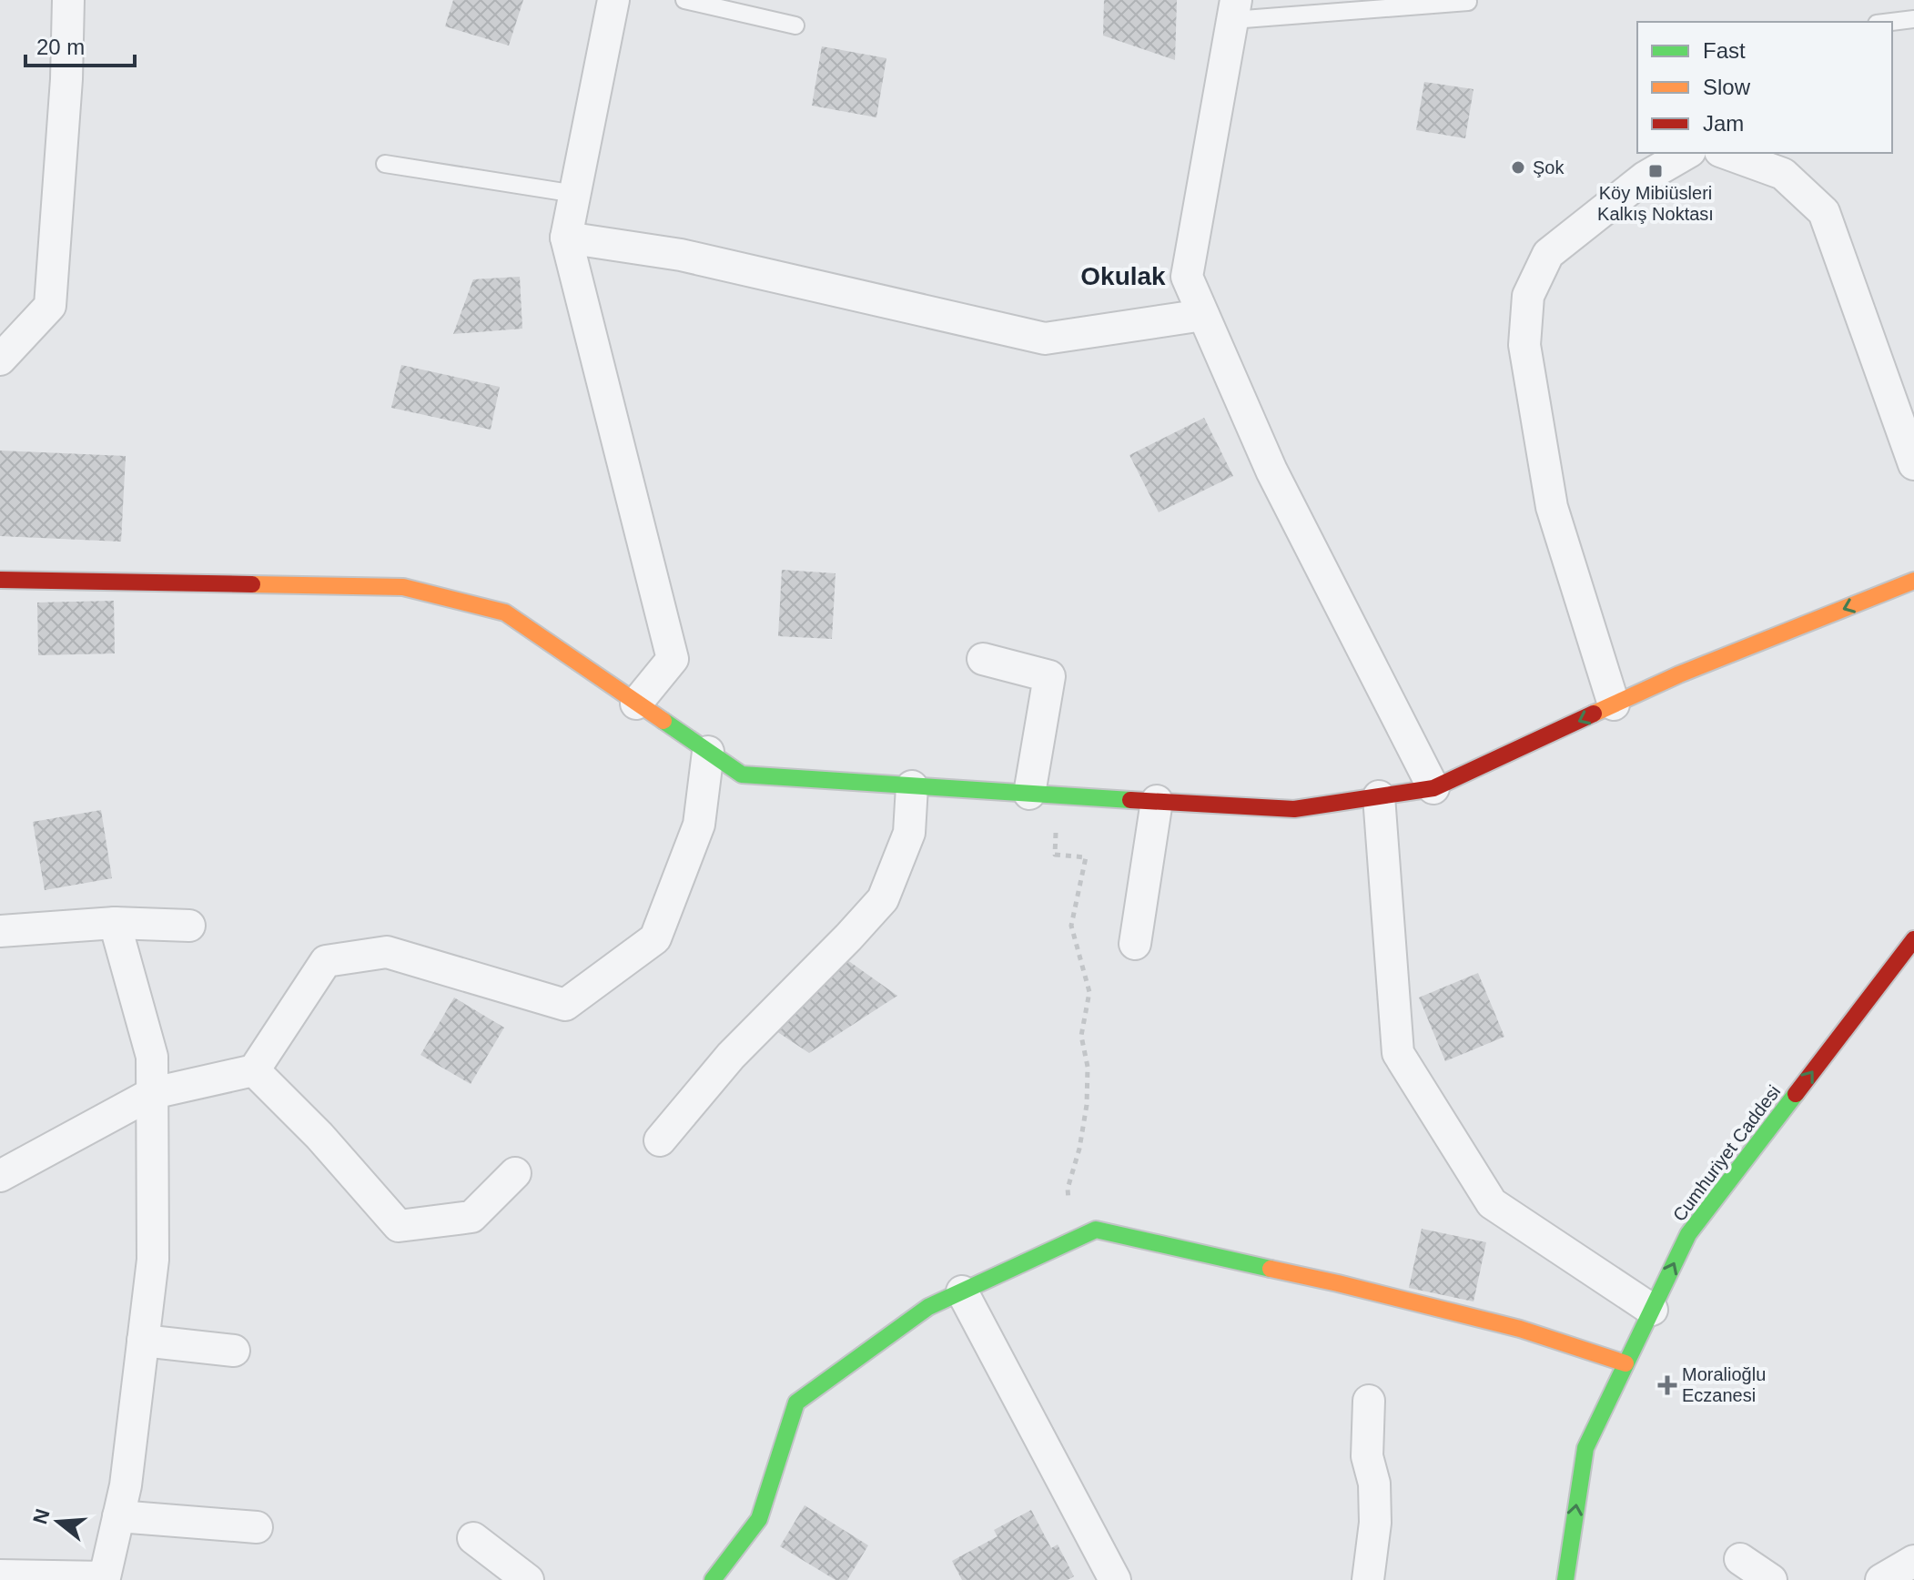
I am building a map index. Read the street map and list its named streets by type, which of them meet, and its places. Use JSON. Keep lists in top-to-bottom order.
{
  "streets": {
    "street": ["Cumhuriyet Caddesi"]
  },
  "one_way": ["Cumhuriyet Caddesi"],
  "districts": ["Okulak"],
  "places": {
    "other": ["Şok"],
    "transit": ["Köy Mibiüsleri Kalkış Noktası"],
    "health": ["Moralioğlu Eczanesi"]
  },
  "legend": ["Fast", "Slow", "Jam"],
  "scale_bar": "20 m",
  "north": "left"
}
